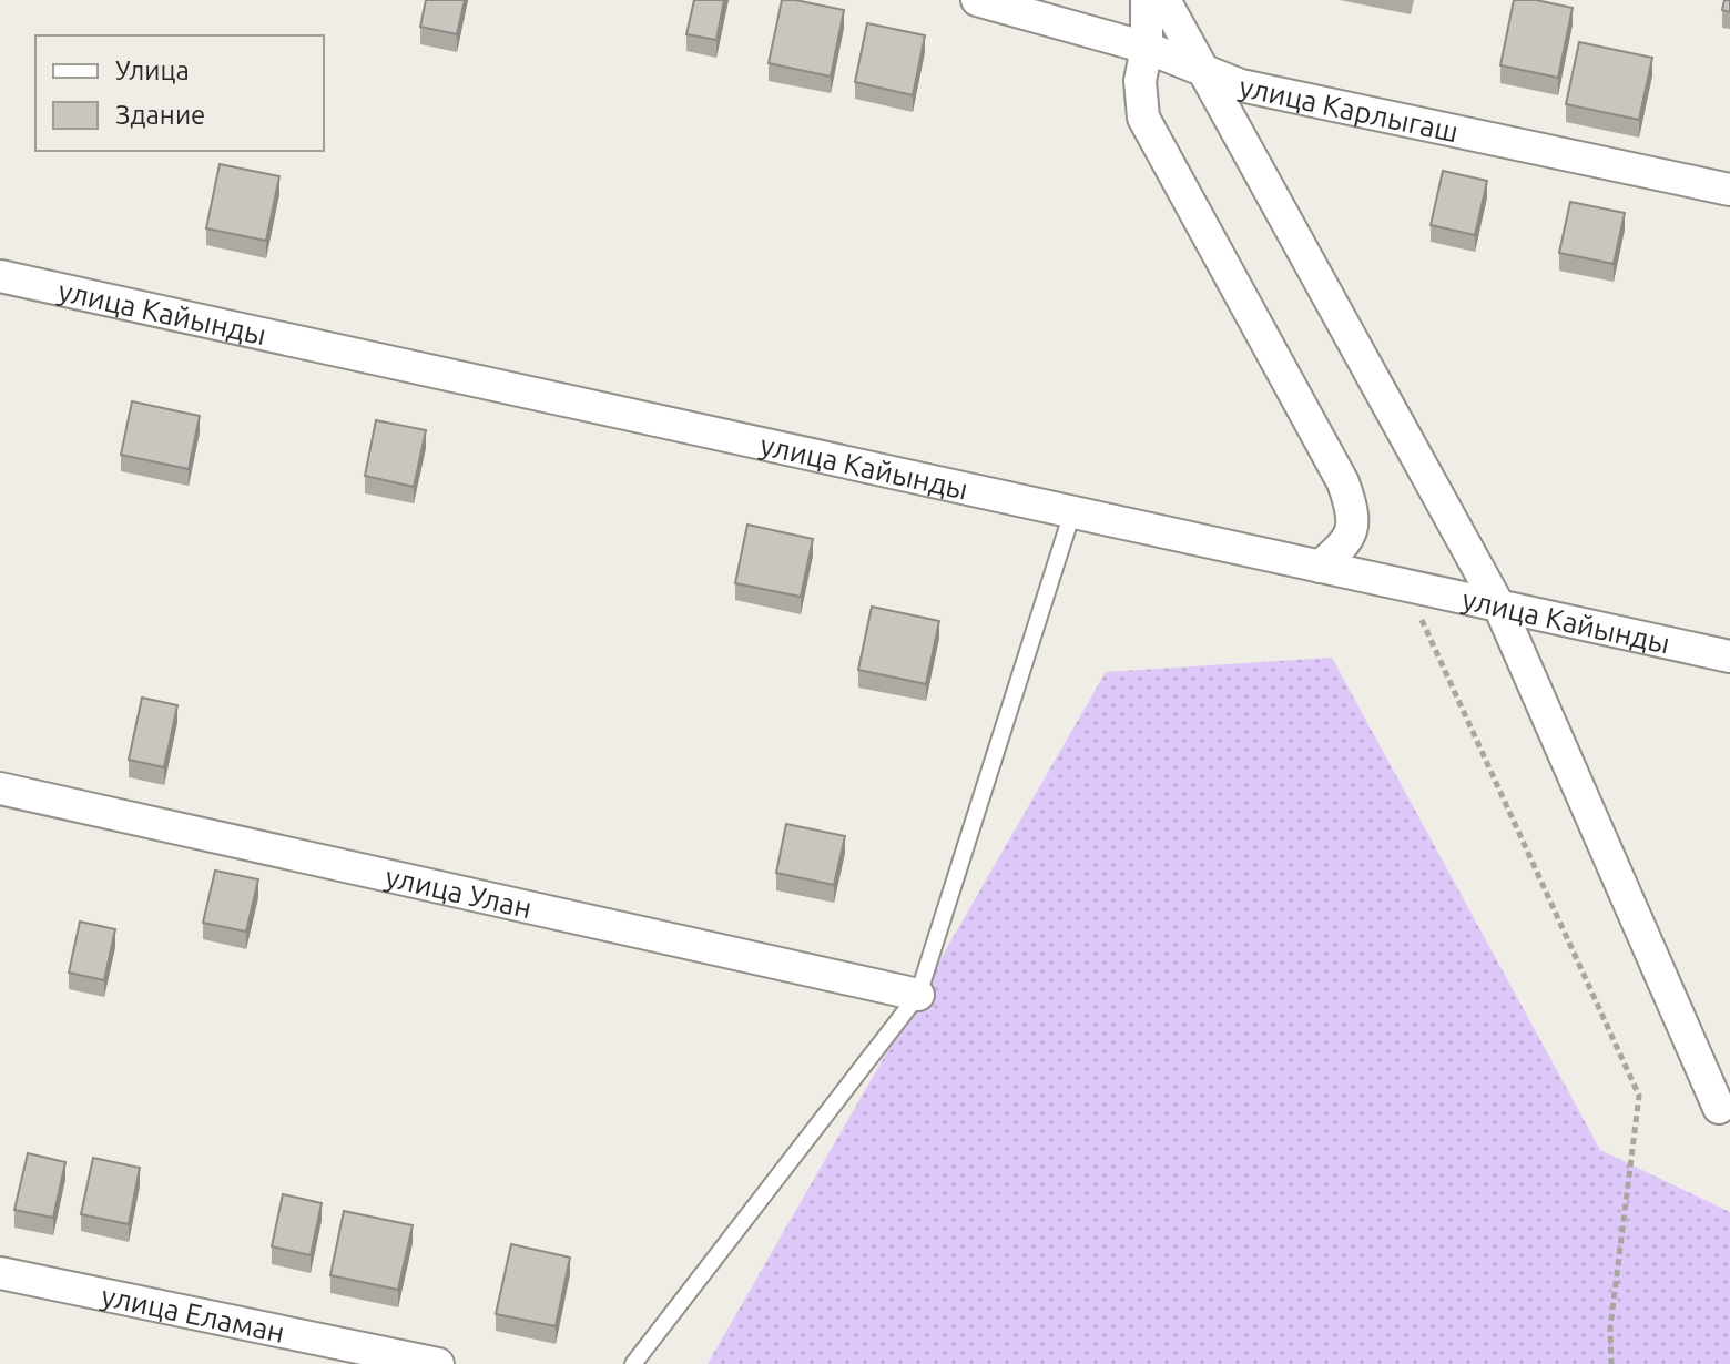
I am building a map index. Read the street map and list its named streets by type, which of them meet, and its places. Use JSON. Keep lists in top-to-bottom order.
{
  "streets": {
    "street": [
      "улица Карлыгаш",
      "улица Кайынды",
      "улица Улан",
      "улица Еламан"
    ]
  },
  "legend": ["Улица", "Здание"]
}
